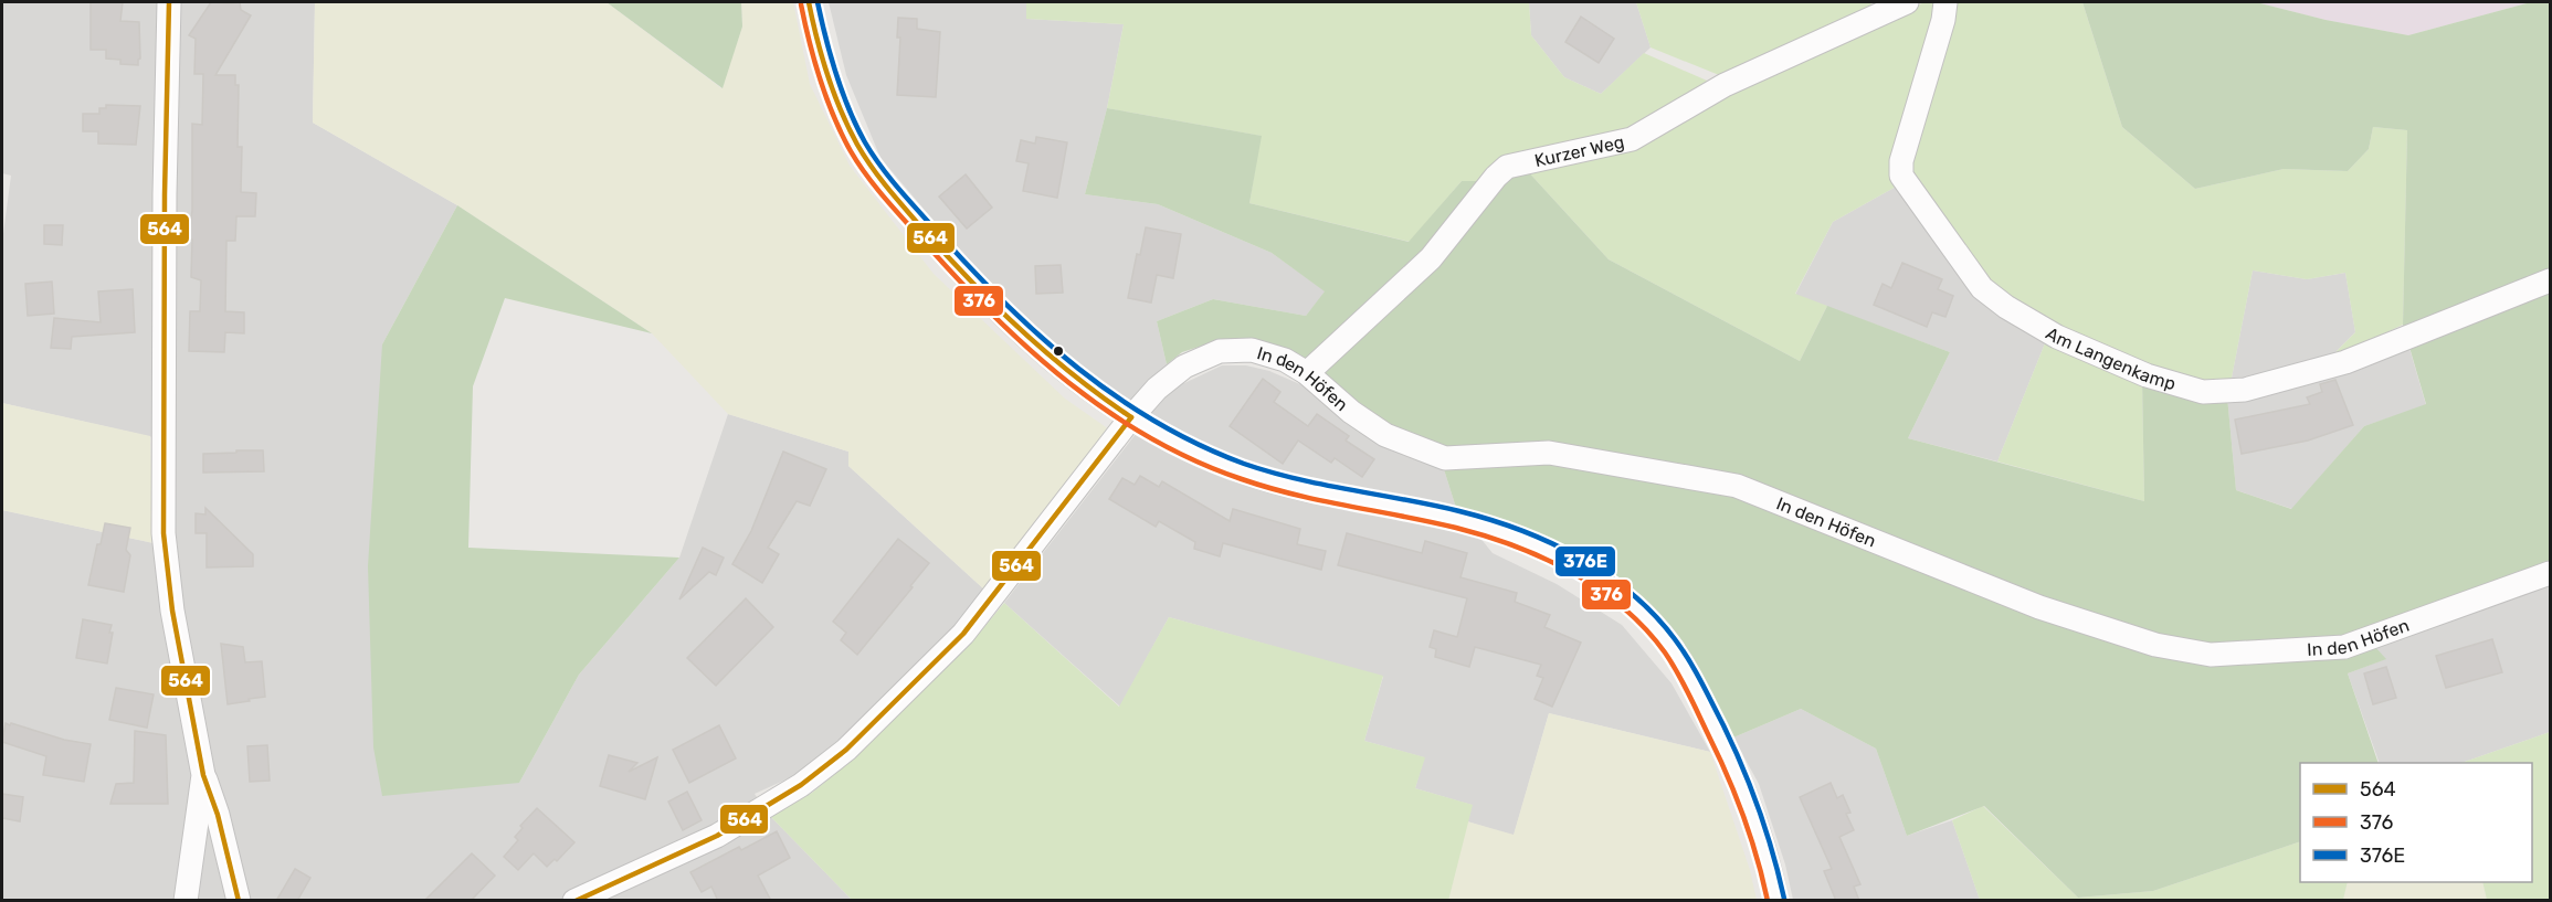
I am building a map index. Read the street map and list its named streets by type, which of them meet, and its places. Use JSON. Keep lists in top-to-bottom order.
{
  "streets": {
    "street": ["Kurzer Weg", "Am Langenkamp", "In den Höfen"]
  },
  "crossings": [
    ["Kurzer Weg", "In den Höfen"]
  ],
  "lines": ["transit line 564", "transit line 376E", "transit line 376"],
  "legend": ["564", "376", "376E"]
}
